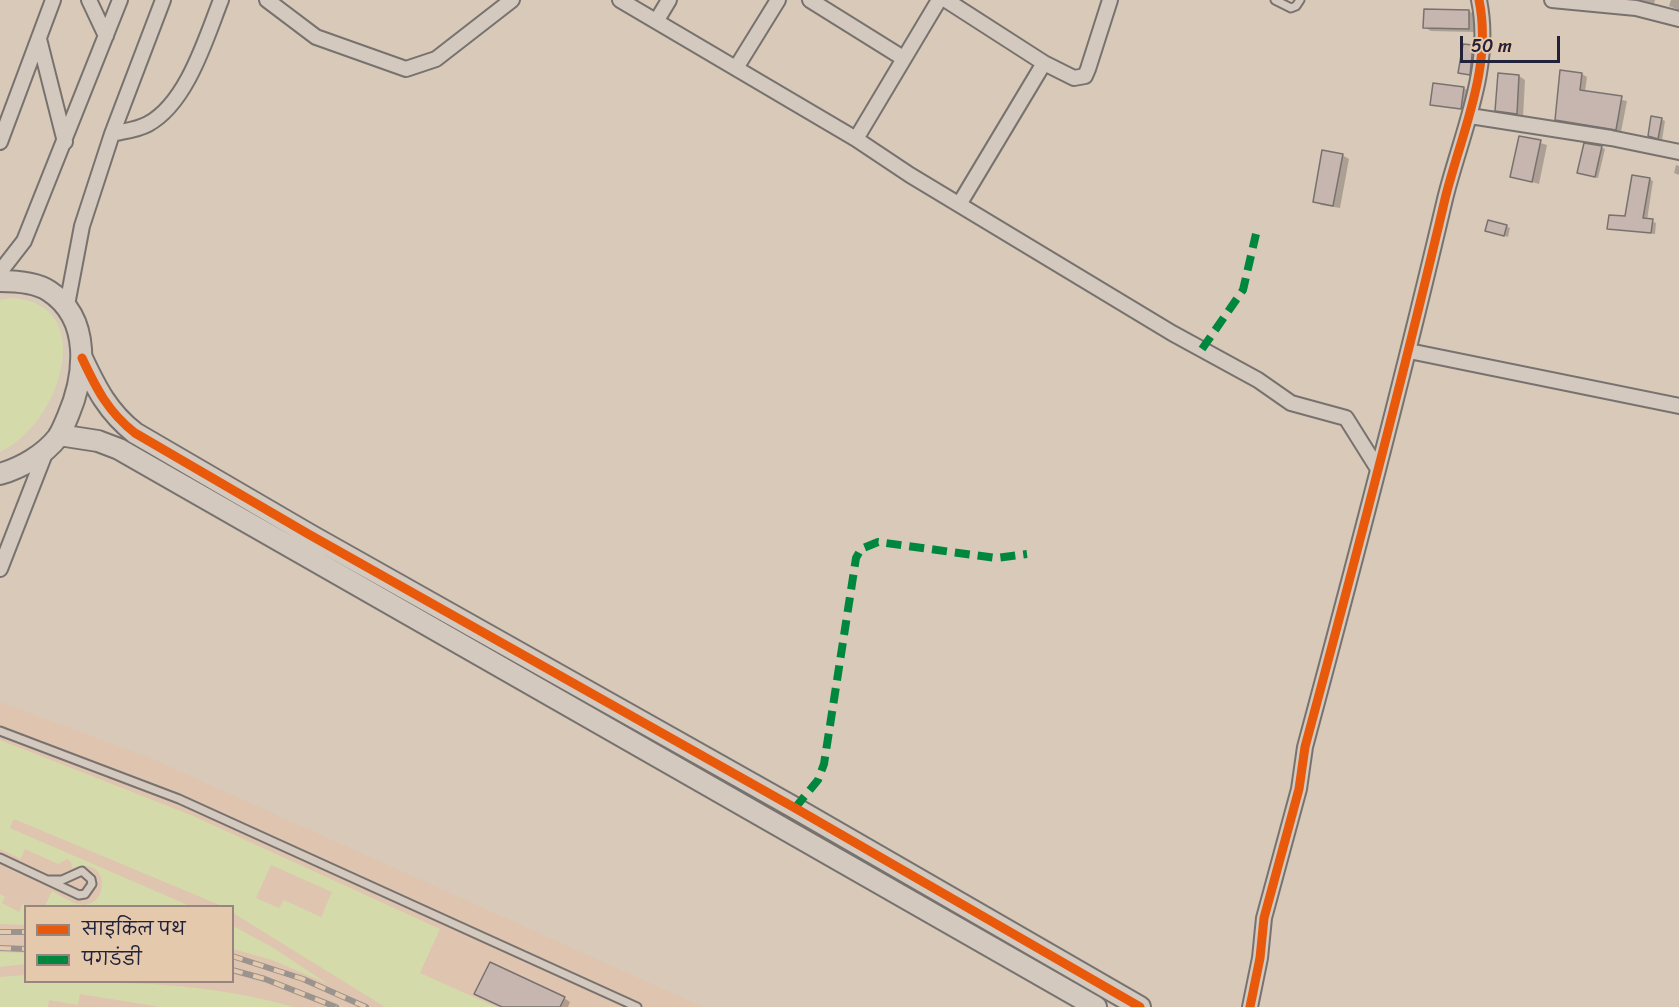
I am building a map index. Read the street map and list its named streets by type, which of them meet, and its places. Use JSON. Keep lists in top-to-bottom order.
{
  "legend": ["साइकिल पथ", "पगडंडी"],
  "scale_bar": "50 m"
}
